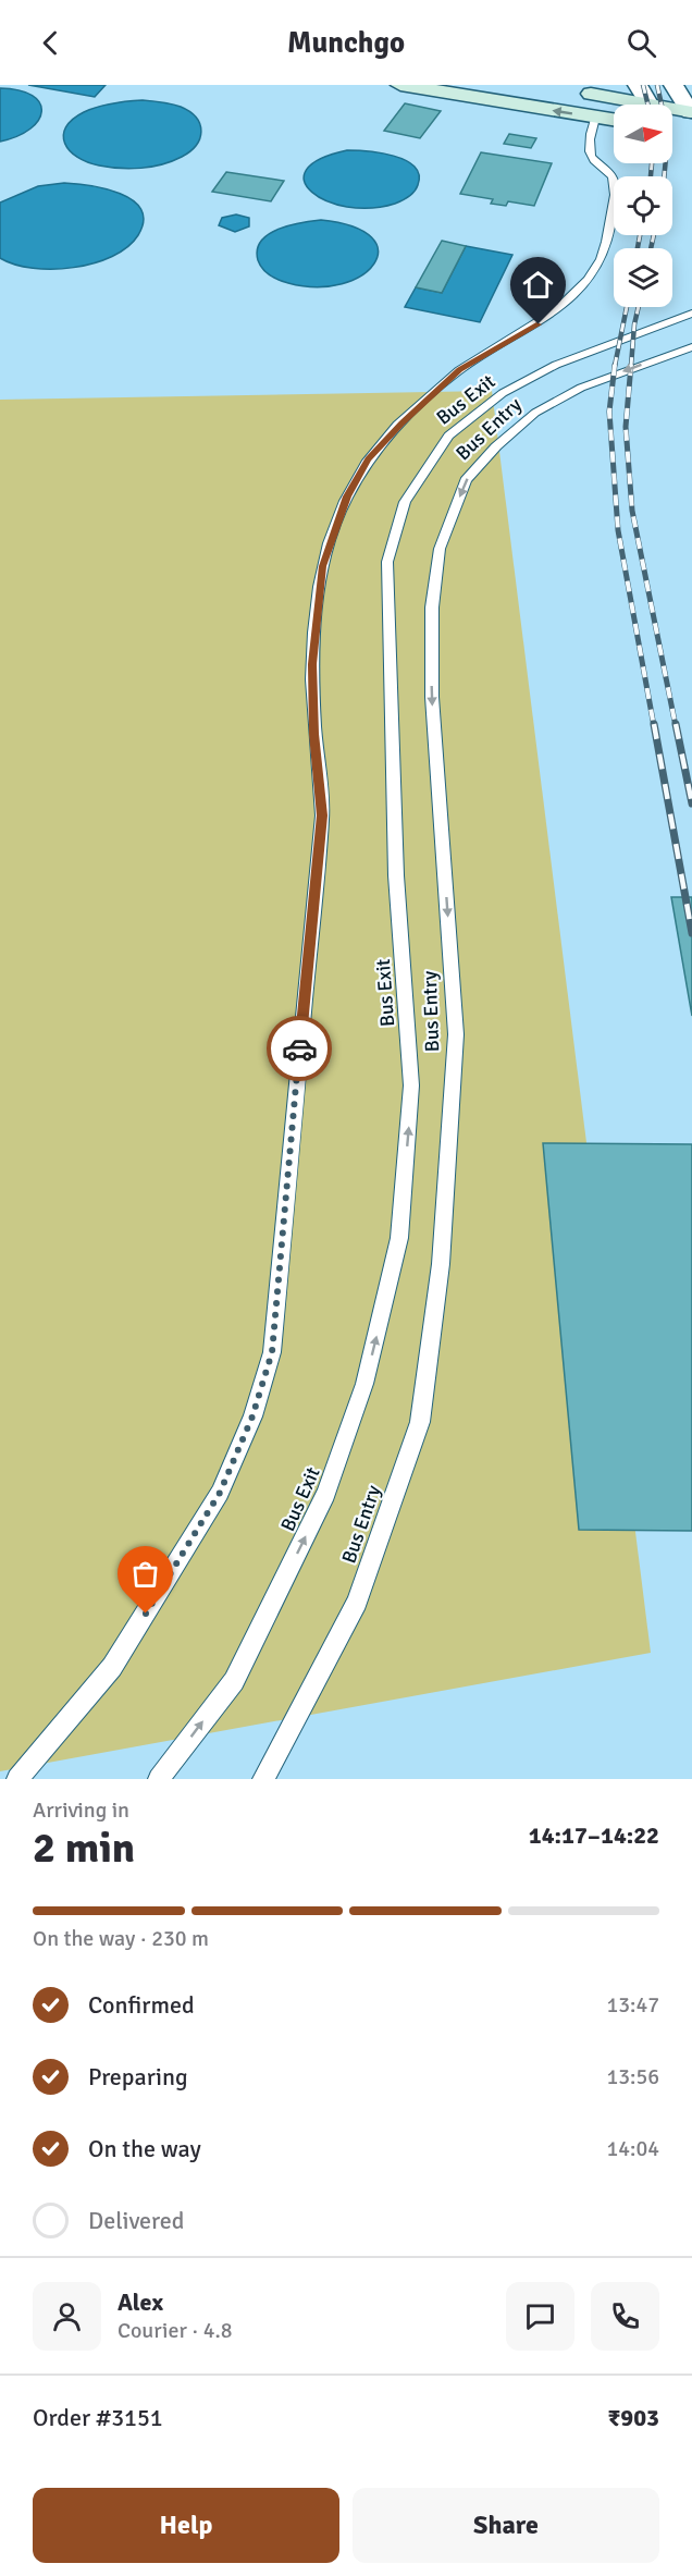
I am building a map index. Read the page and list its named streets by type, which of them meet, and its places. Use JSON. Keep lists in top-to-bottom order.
{
  "streets": {
    "lane": ["Bus Exit", "Bus Entry"]
  },
  "north": "right",
  "page": {
    "header": "Munchgo",
    "heading": ["2 min", "Arriving in", "14:17–14:22"],
    "panel": [
      "Alex",
      "Courier · 4.8",
      "Order #3151",
      "₹903"
    ],
    "bar": "On the way · 230 m",
    "list": [
      ["Confirmed", "13:47"],
      ["Preparing", "13:56"],
      ["On the way", "14:04"],
      "Delivered"
    ],
    "buttons": ["Help", "Share"]
  }
}
